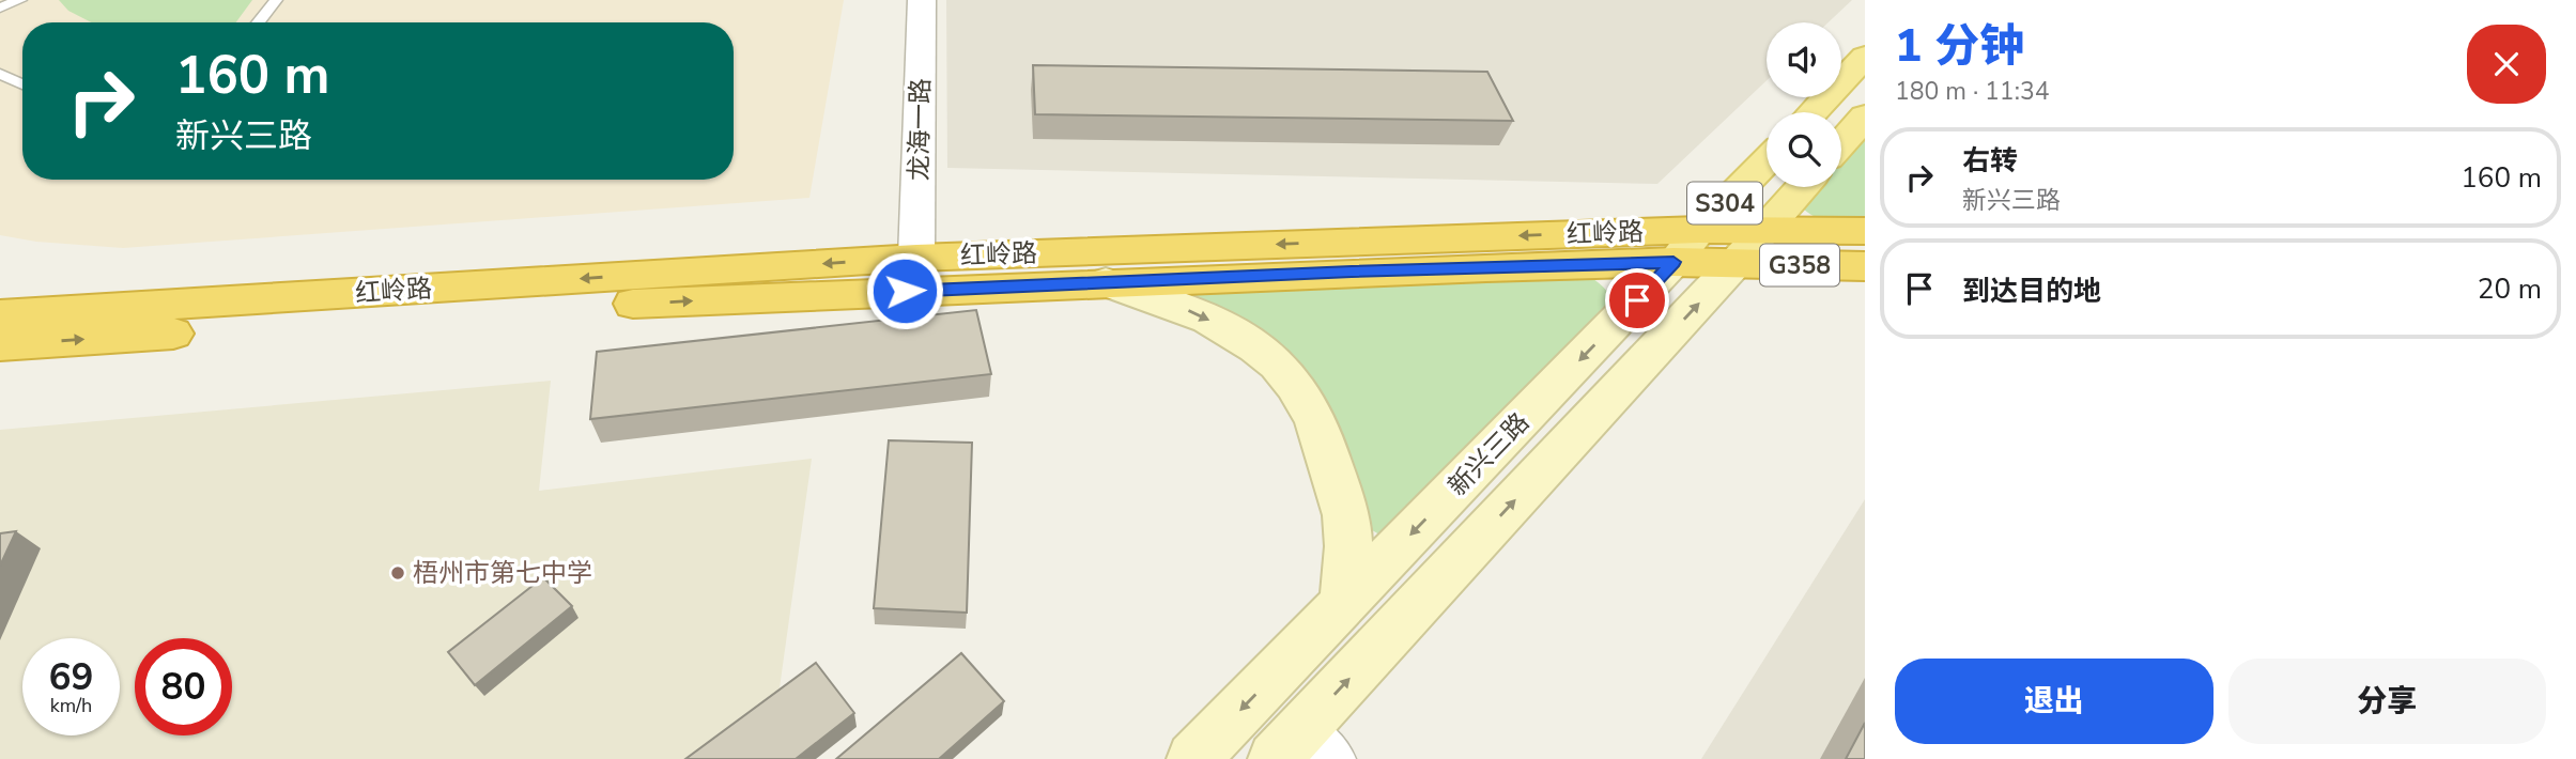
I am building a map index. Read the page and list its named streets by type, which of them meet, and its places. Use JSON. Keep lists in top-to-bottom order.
{
  "streets": {
    "highway": ["红岭路", "G358"],
    "main road": ["S304", "新兴三路"],
    "street": ["龙海一路"]
  },
  "crossings": [
    ["龙海一路", "红岭路"],
    ["红岭路", "G358"],
    ["红岭路", "新兴三路"],
    ["G358", "新兴三路"]
  ],
  "places": ["梧州市第七中学"],
  "page": {
    "heading": ["1 分钟", "180 m · 11:34"],
    "turn": ["160 m", "新兴三路"],
    "list": [
      {
        "name": "右转",
        "note": "新兴三路",
        "value": "160 m"
      },
      {
        "name": "到达目的地",
        "value": "20 m"
      }
    ],
    "speed": "69 km/h",
    "limit": "80",
    "buttons": ["退出", "分享"]
  }
}
